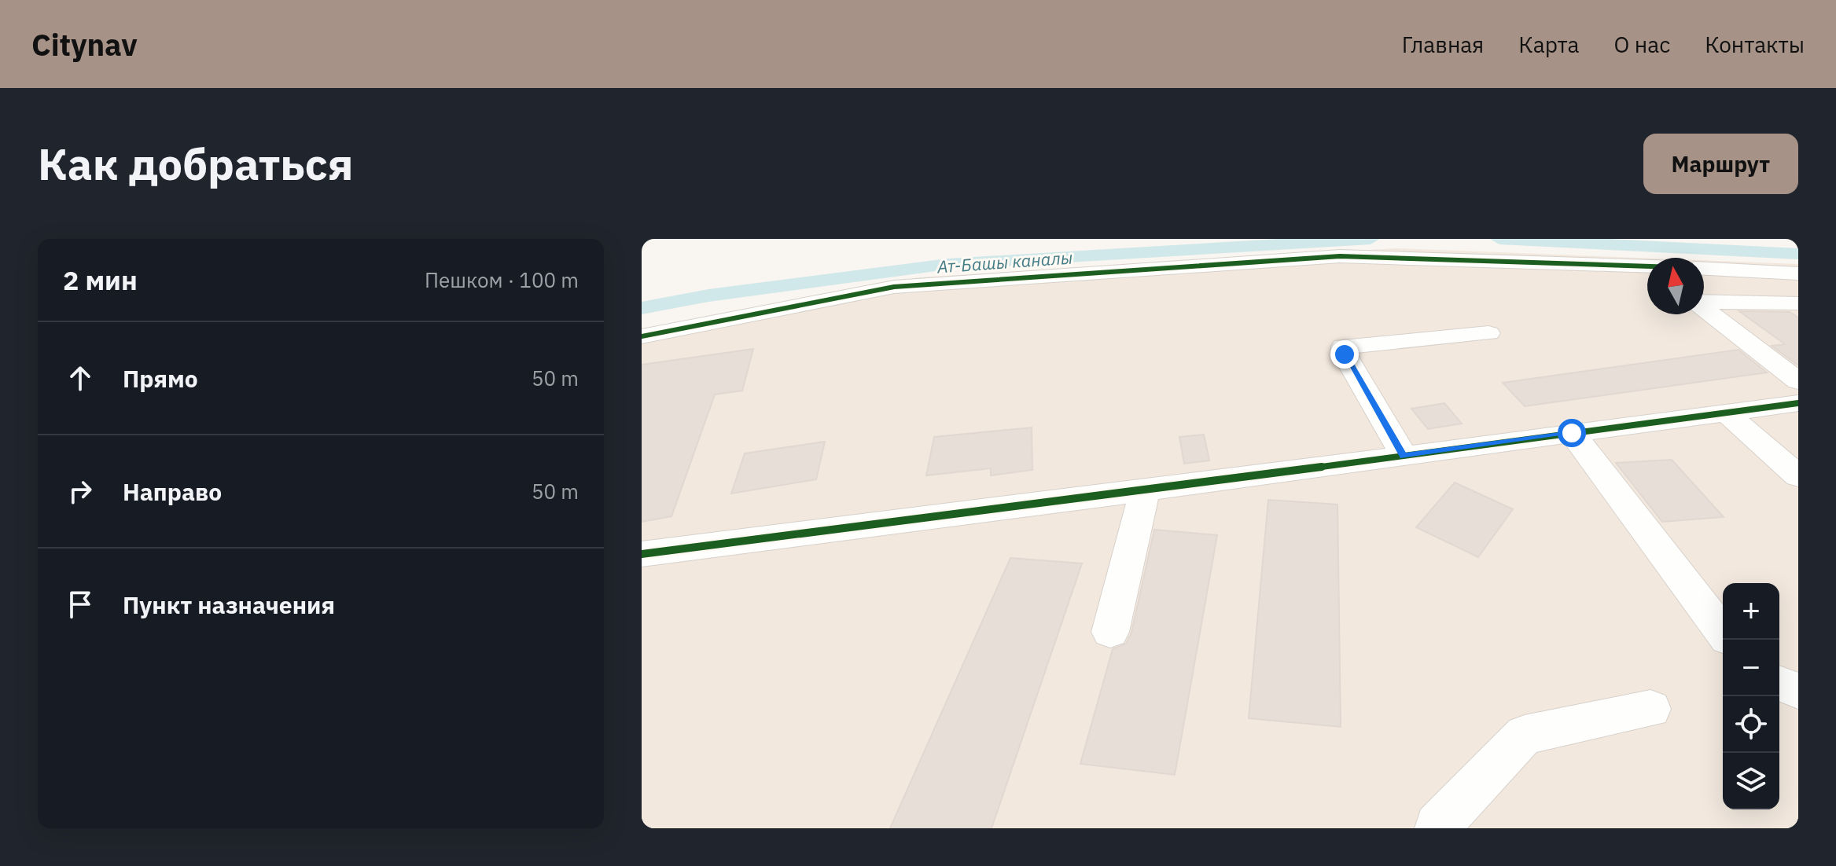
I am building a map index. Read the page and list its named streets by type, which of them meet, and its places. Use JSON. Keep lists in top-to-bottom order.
{
  "water": ["Ат-Башы каналы"],
  "north": "top",
  "page": {
    "header": "Citynav",
    "nav": [
      "Главная",
      "Карта",
      "О нас",
      "Контакты"
    ],
    "buttons": "Маршрут",
    "title": "Как добраться",
    "heading": ["2 мин", "Пешком · 100 m"],
    "list": [
      ["Прямо", "50 m"],
      ["Направо", "50 m"],
      "Пункт назначения"
    ],
    "map_buttons": ["+", "−"]
  }
}
